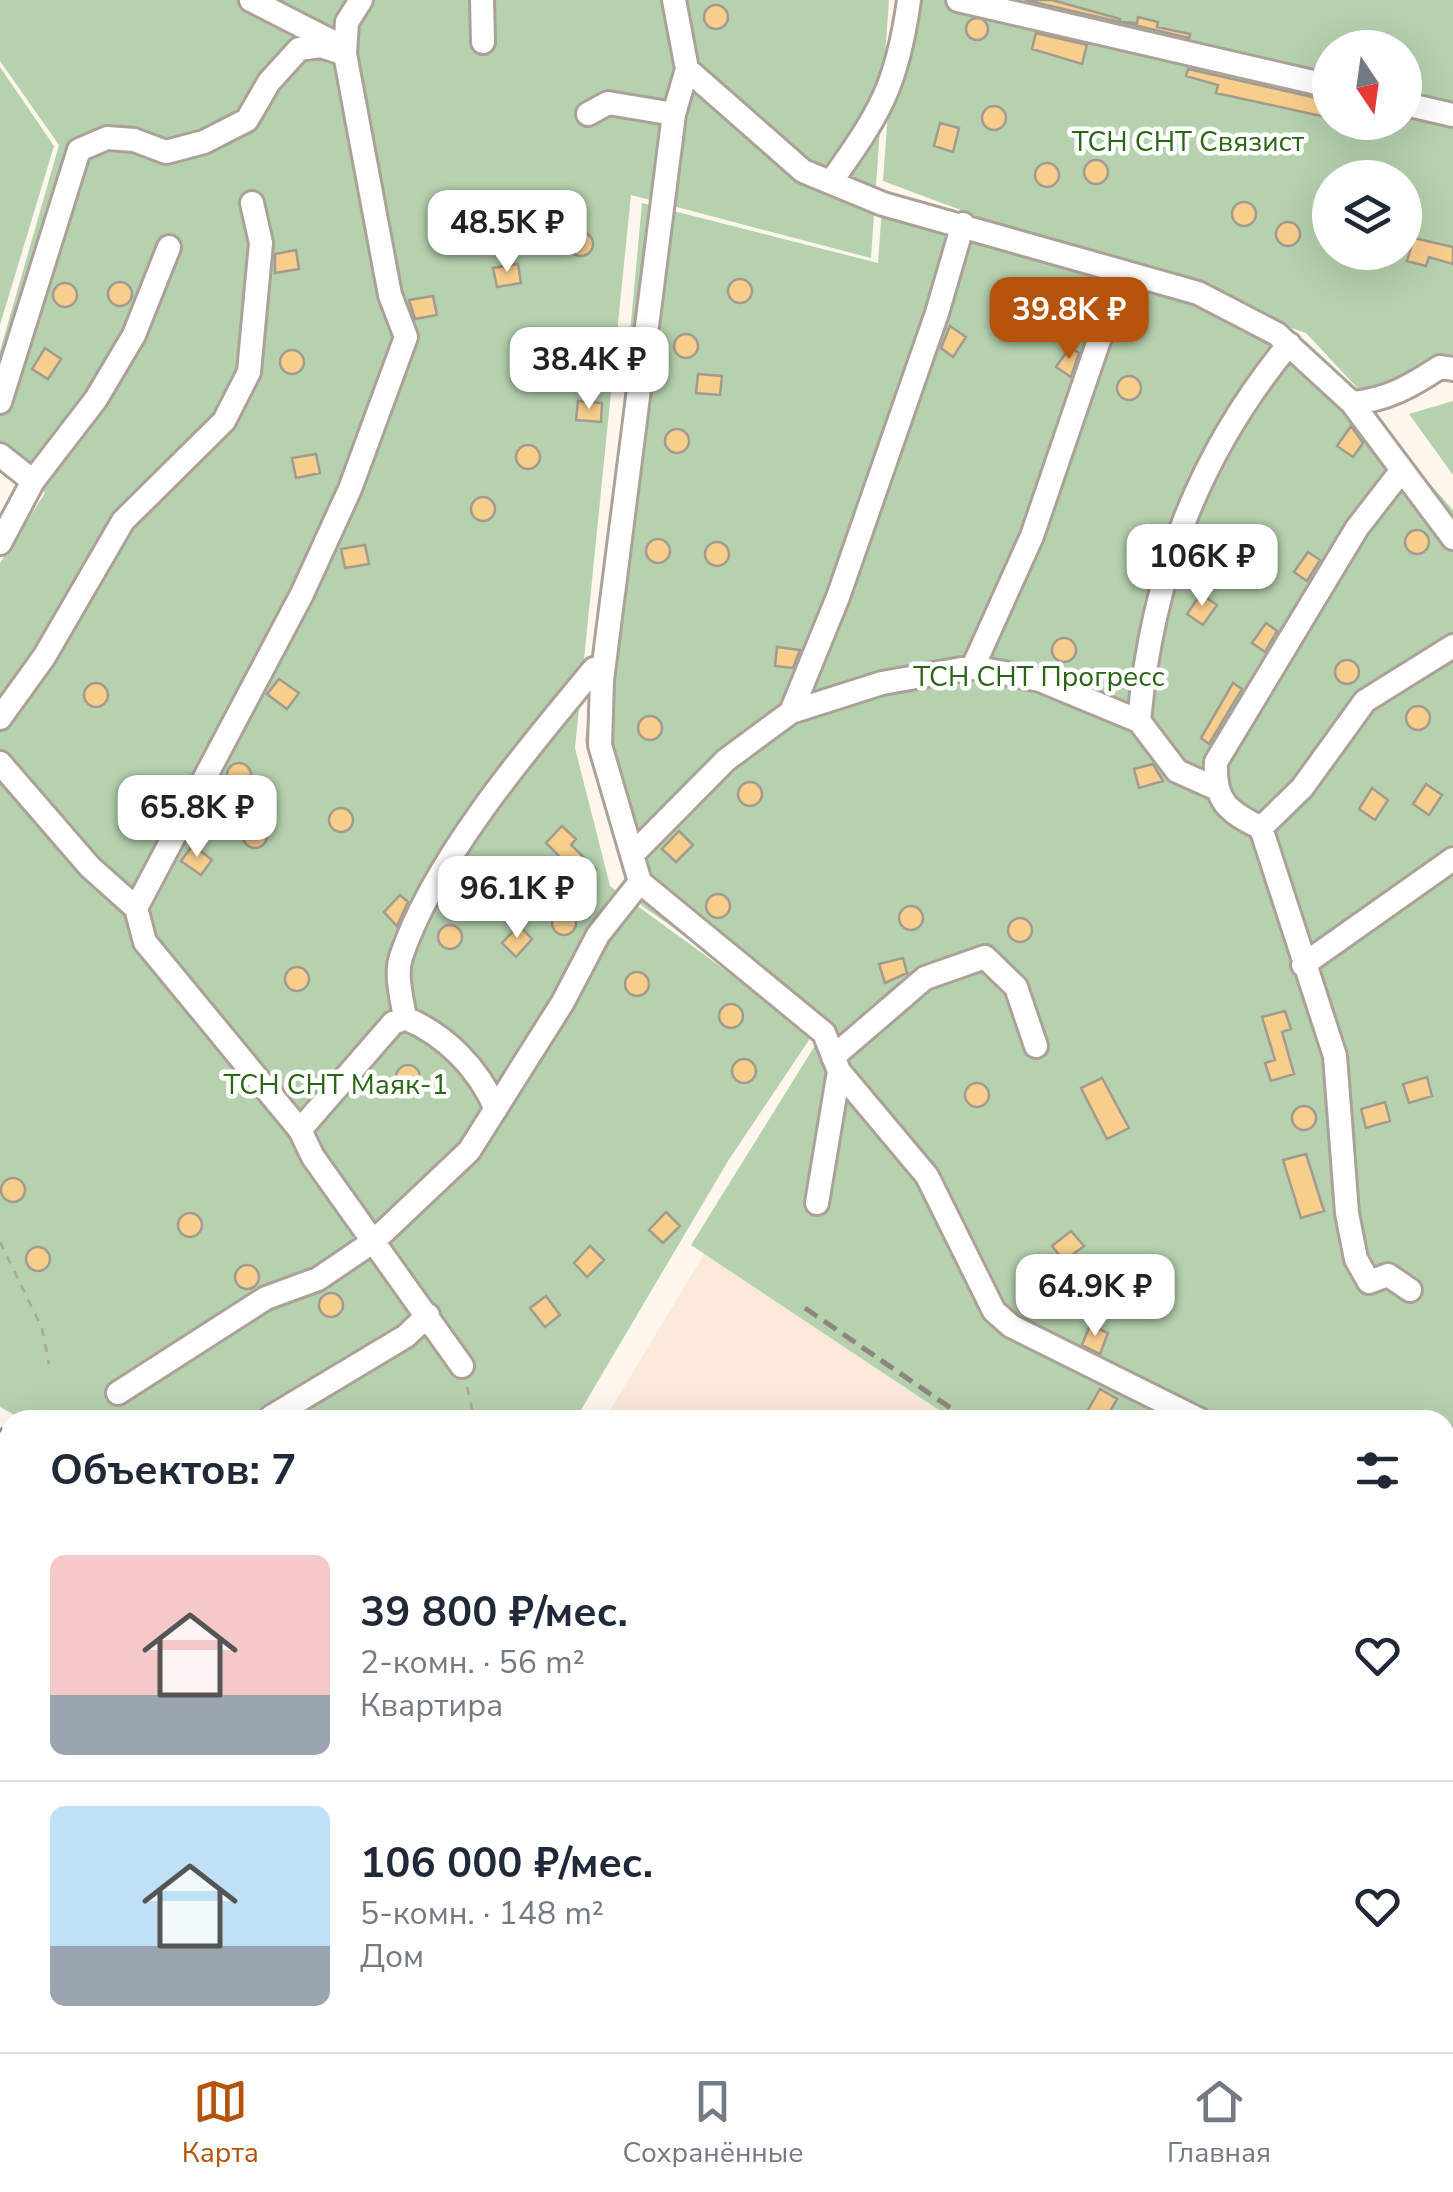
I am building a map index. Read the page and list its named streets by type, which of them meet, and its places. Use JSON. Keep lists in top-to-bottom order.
{
  "parks": ["ТСН СНТ Связист", "ТСН СНТ Прогресс", "ТСН СНТ Маяк-1"],
  "north": "bottom",
  "page": {
    "price": [
      "48.5K ₽",
      "39.8K ₽",
      "38.4K ₽",
      "106K ₽",
      "65.8K ₽",
      "96.1K ₽",
      "64.9K ₽"
    ],
    "heading": "Объектов: 7",
    "list": [
      {
        "name": "39 800 ₽/мес.",
        "note": "2-комн. · 56 m² · Квартира"
      },
      {
        "name": "106 000 ₽/мес.",
        "note": "5-комн. · 148 m² · Дом"
      }
    ],
    "tabs": ["Карта", "Сохранённые", "Главная"]
  }
}
